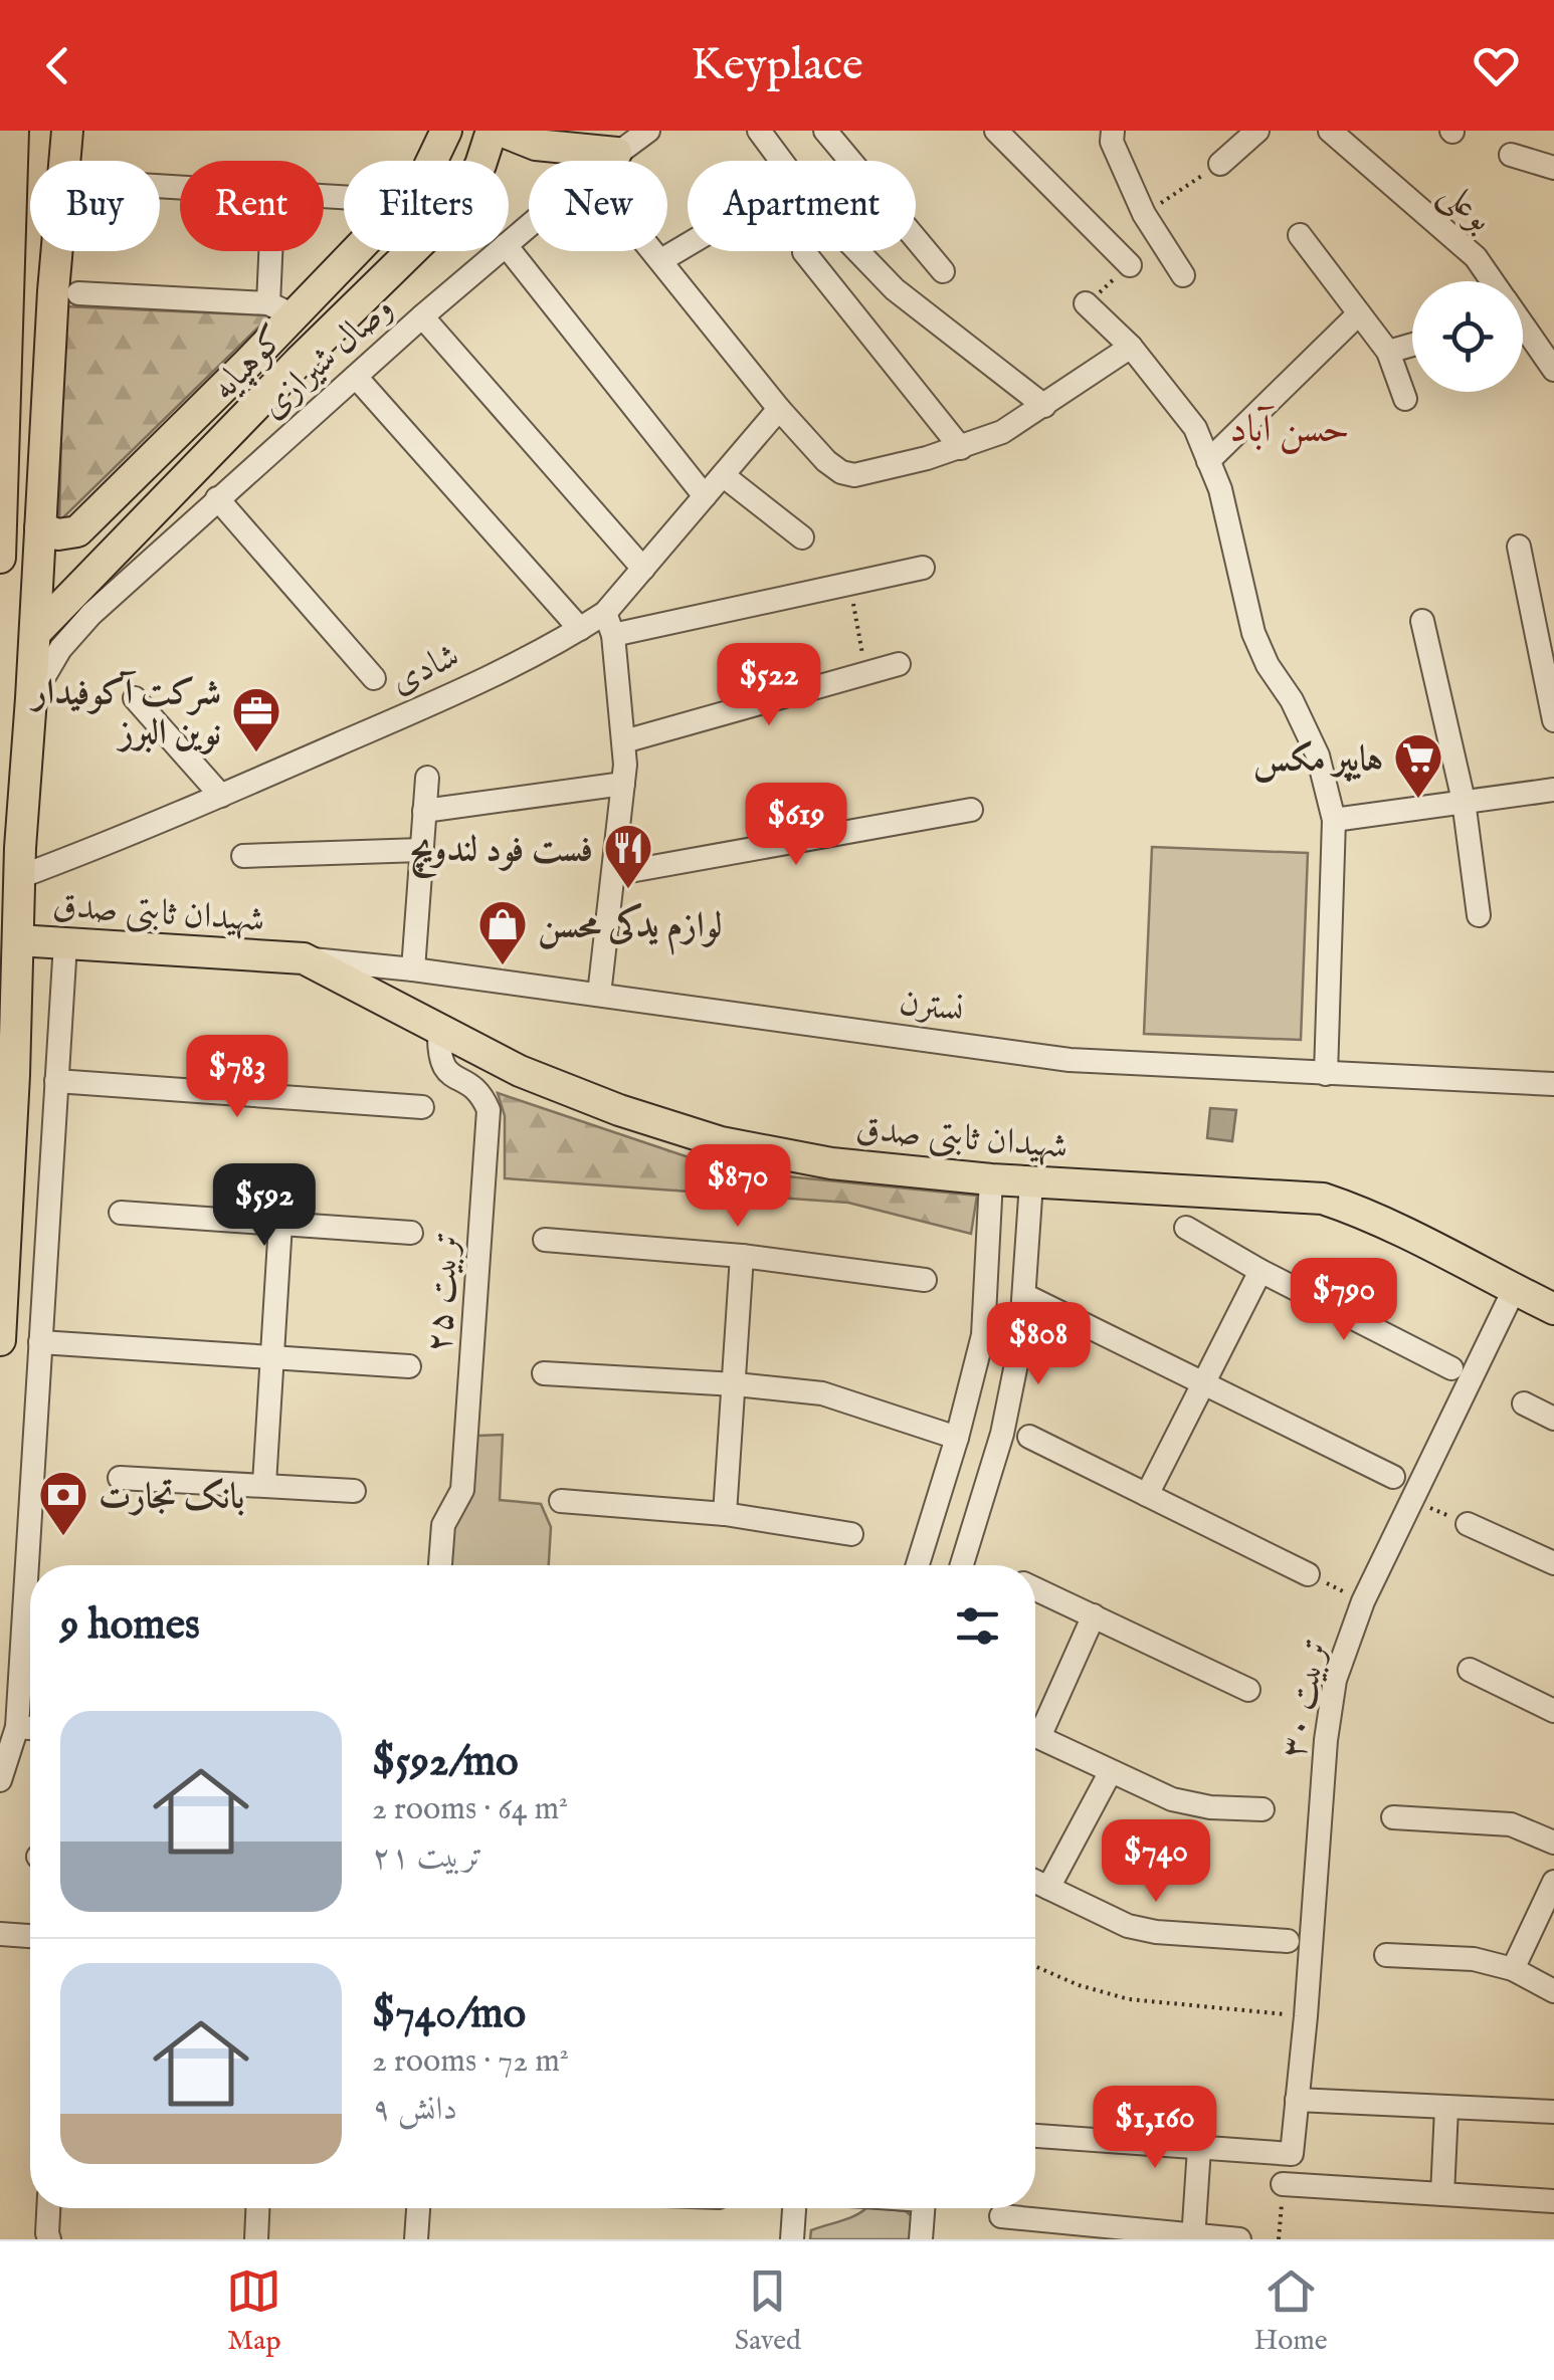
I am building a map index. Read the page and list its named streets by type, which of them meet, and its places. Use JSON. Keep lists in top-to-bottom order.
{
  "streets": {
    "main road": ["کوهپایه", "شهیدان ثابتی صدق"],
    "street": [
      "بوعلی",
      "وصال شیرازی",
      "شادی",
      "نسترن",
      "تربیت ۲۵",
      "تربیت ۳۰"
    ]
  },
  "crossings": [
    ["شهیدان ثابتی صدق", "نسترن"],
    ["شهیدان ثابتی صدق", "تربیت ۲۵"],
    ["شهیدان ثابتی صدق", "تربیت ۳۰"]
  ],
  "districts": ["حسن آباد"],
  "places": {
    "office": ["شرکت آکوفیدار نوین البرز"],
    "supermarket": ["هایپر مکس"],
    "restaurant": ["فست فود لندویچ"],
    "shop": ["لوازم یدکی محسن"],
    "bank": ["بانک تجارت"]
  },
  "page": {
    "header": "Keyplace",
    "chip": [
      "Buy",
      "Rent",
      "Filters",
      "New",
      "Apartment"
    ],
    "price": [
      "$522",
      "$619",
      "$783",
      "$870",
      "$592",
      "$790",
      "$808",
      "$740",
      "$1,160"
    ],
    "heading": "9 homes",
    "list": [
      {
        "name": "$592/mo",
        "note": "2 rooms · 64 m² · تربیت ۲۱"
      },
      {
        "name": "$740/mo",
        "note": "2 rooms · 72 m² · دانش ۹"
      }
    ],
    "tabs": ["Map", "Saved", "Home"]
  }
}
